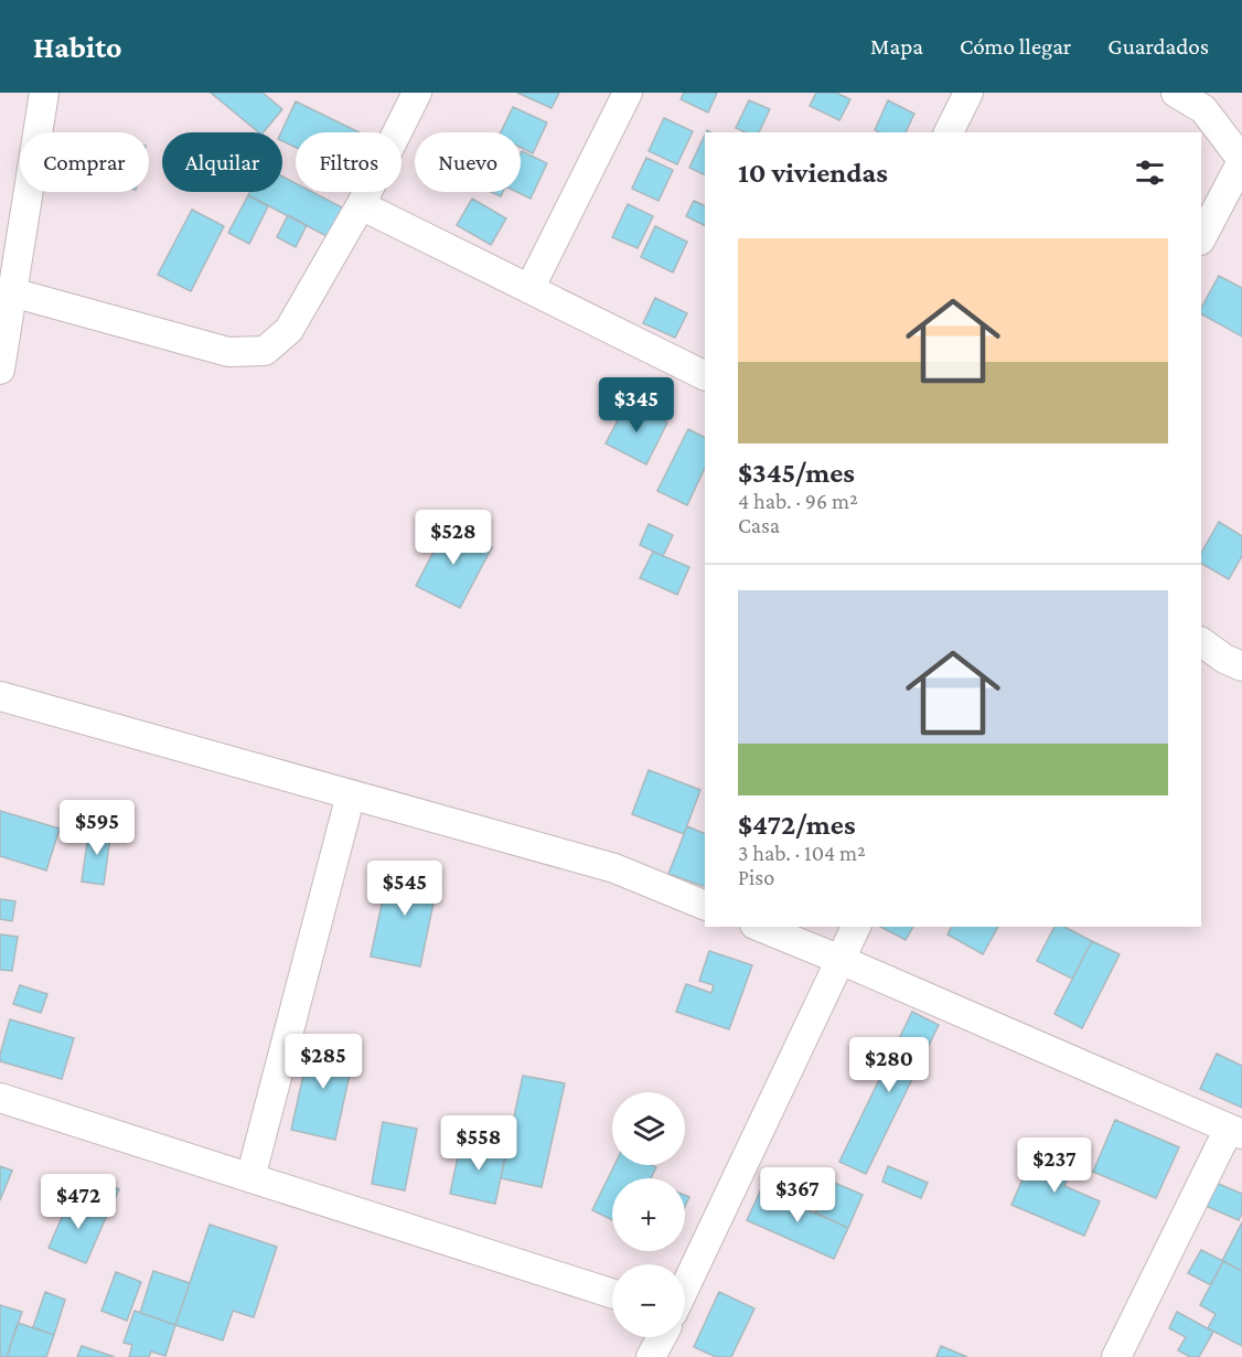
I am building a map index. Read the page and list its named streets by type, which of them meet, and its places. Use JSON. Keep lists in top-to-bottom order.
{
  "page": {
    "header": "Habito",
    "nav": ["Mapa", "Cómo llegar", "Guardados"],
    "chip": [
      "Comprar",
      "Alquilar",
      "Filtros",
      "Nuevo"
    ],
    "heading": "10 viviendas",
    "list": [
      {
        "name": "$345/mes",
        "note": "4 hab. · 96 m² · Casa"
      },
      {
        "name": "$472/mes",
        "note": "3 hab. · 104 m² · Piso"
      }
    ],
    "price": [
      "$345",
      "$528",
      "$595",
      "$545",
      "$285",
      "$280",
      "$558",
      "$237",
      "$367",
      "$472"
    ],
    "map_buttons": ["+", "−"]
  }
}
